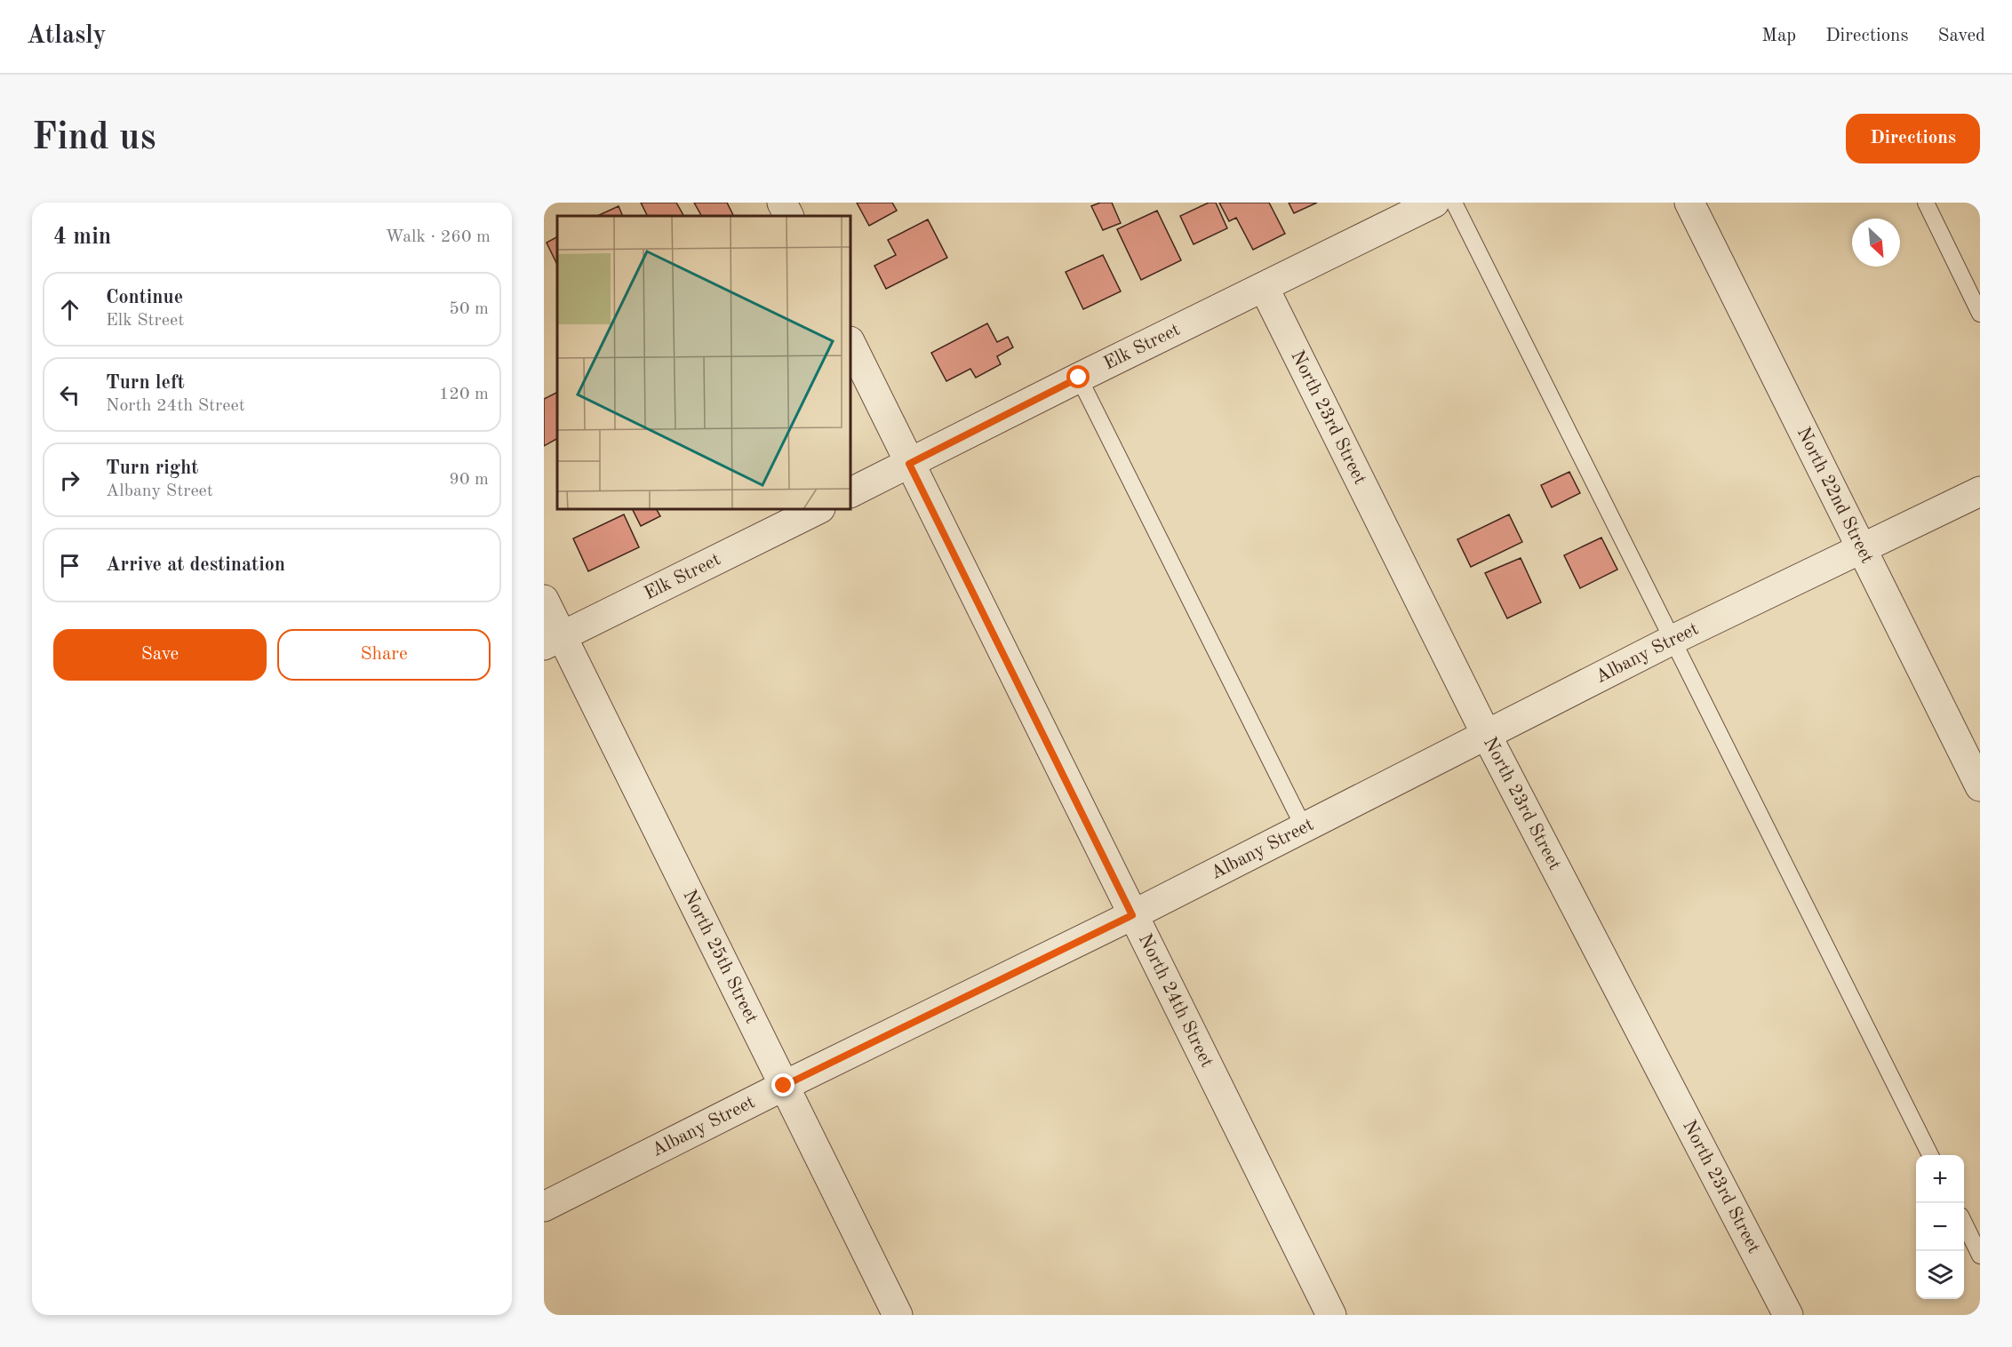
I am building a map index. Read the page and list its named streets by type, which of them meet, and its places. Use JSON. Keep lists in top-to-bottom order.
{
  "streets": {
    "street": [
      "Elk Street",
      "North 23rd Street",
      "North 22nd Street",
      "Albany Street",
      "North 25th Street",
      "North 24th Street"
    ]
  },
  "crossings": [
    ["Elk Street", "North 23rd Street"],
    ["Elk Street", "North 25th Street"],
    ["Elk Street", "North 24th Street"],
    ["North 23rd Street", "Albany Street"],
    ["North 22nd Street", "Albany Street"],
    ["Albany Street", "North 25th Street"],
    ["Albany Street", "North 24th Street"]
  ],
  "north": "bottom right",
  "page": {
    "header": "Atlasly",
    "nav": ["Map", "Directions", "Saved"],
    "buttons": [
      "Directions",
      ["Save", "Share"]
    ],
    "title": "Find us",
    "heading": ["4 min", "Walk · 260 m"],
    "list": [
      ["Continue", "Elk Street", "50 m"],
      ["Turn left", "North 24th Street", "120 m"],
      ["Turn right", "Albany Street", "90 m"],
      "Arrive at destination"
    ],
    "map_buttons": ["+", "−"]
  }
}
